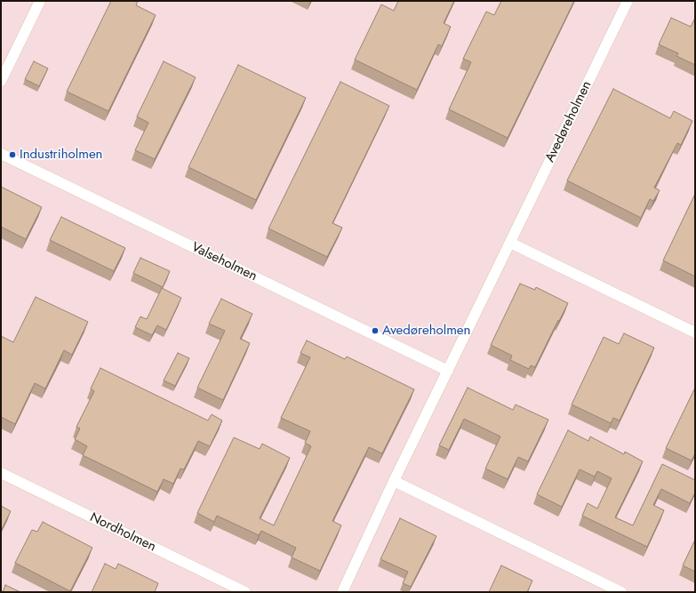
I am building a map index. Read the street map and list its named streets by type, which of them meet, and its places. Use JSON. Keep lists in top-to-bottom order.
{
  "streets": {
    "street": ["Avedøreholmen", "Valseholmen", "Nordholmen"]
  },
  "crossings": [
    ["Avedøreholmen", "Valseholmen"]
  ],
  "places": ["Industriholmen", "Avedøreholmen"]
}
